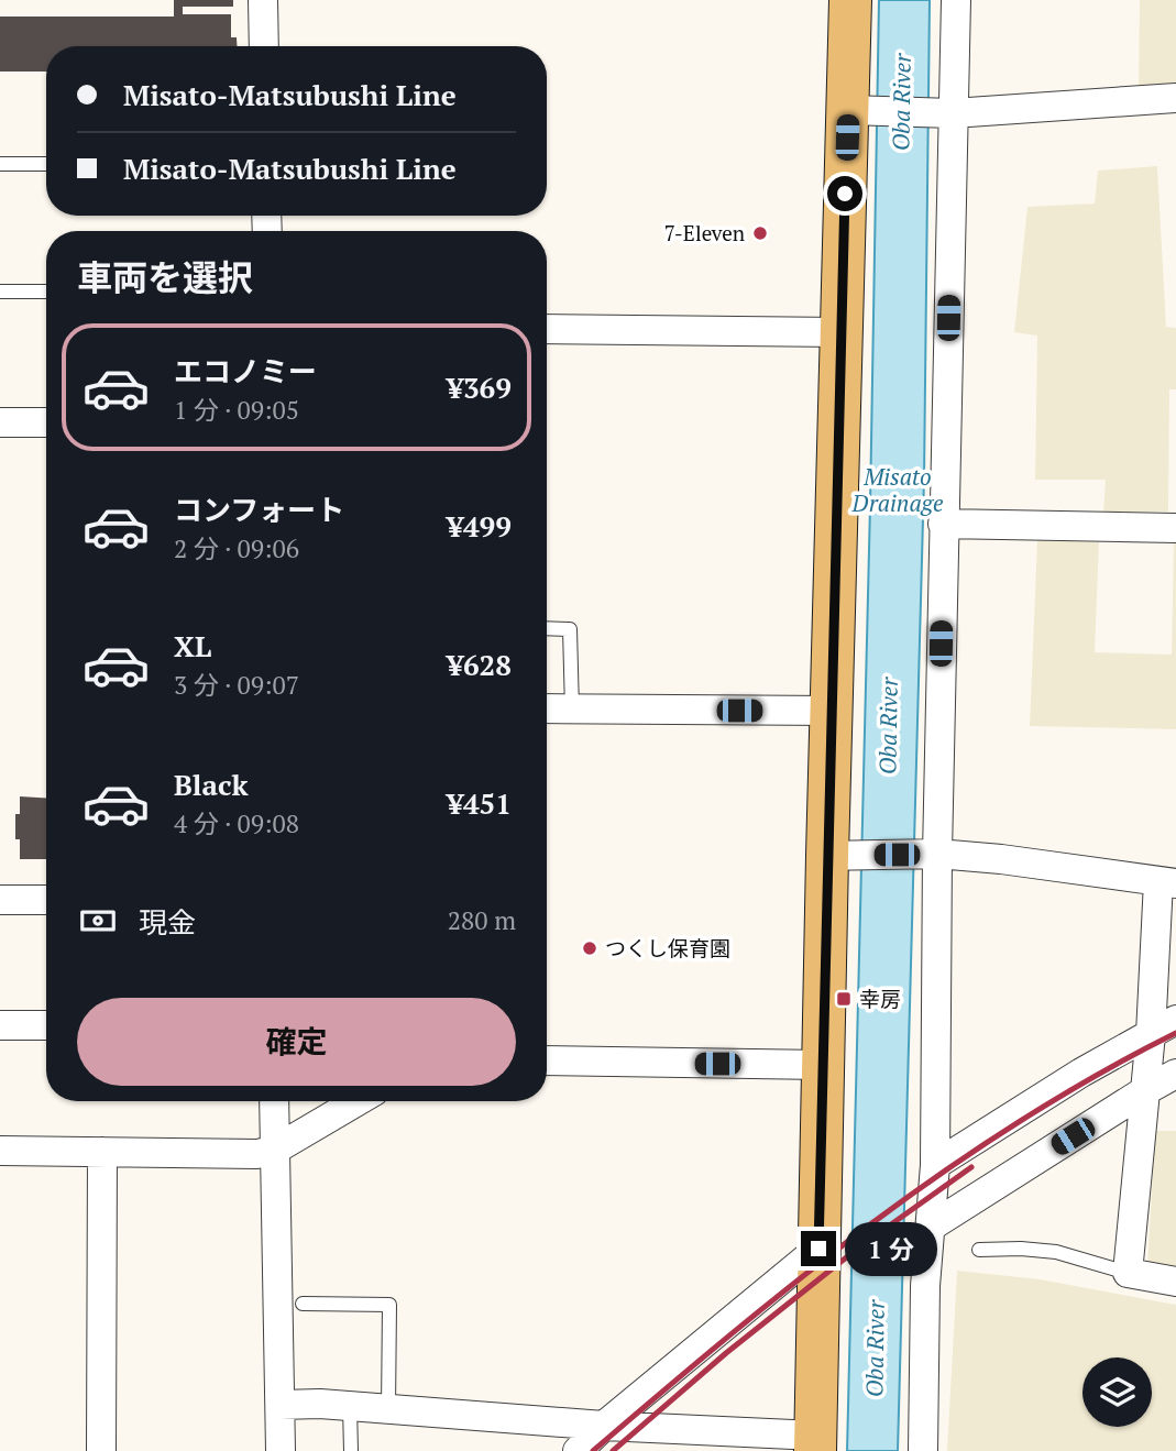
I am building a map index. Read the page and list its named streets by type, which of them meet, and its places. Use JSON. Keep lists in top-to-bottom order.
{
  "water": ["Oba River", "Misato Drainage"],
  "places": {
    "other": ["7-Eleven", "つくし保育園"],
    "transit": ["幸房"]
  },
  "page": {
    "banner": ["Misato-Matsubushi Line", "Misato-Matsubushi Line"],
    "heading": "車両を選択",
    "list": [
      {
        "name": "エコノミー",
        "note": "1 分 · 09:05",
        "value": "¥369"
      },
      {
        "name": "コンフォート",
        "note": "2 分 · 09:06",
        "value": "¥499"
      },
      {
        "name": "XL",
        "note": "3 分 · 09:07",
        "value": "¥628"
      },
      {
        "name": "Black",
        "note": "4 分 · 09:08",
        "value": "¥451"
      }
    ],
    "pay": ["現金", "280 m"],
    "buttons": "確定",
    "bubble": "1 分"
  }
}
